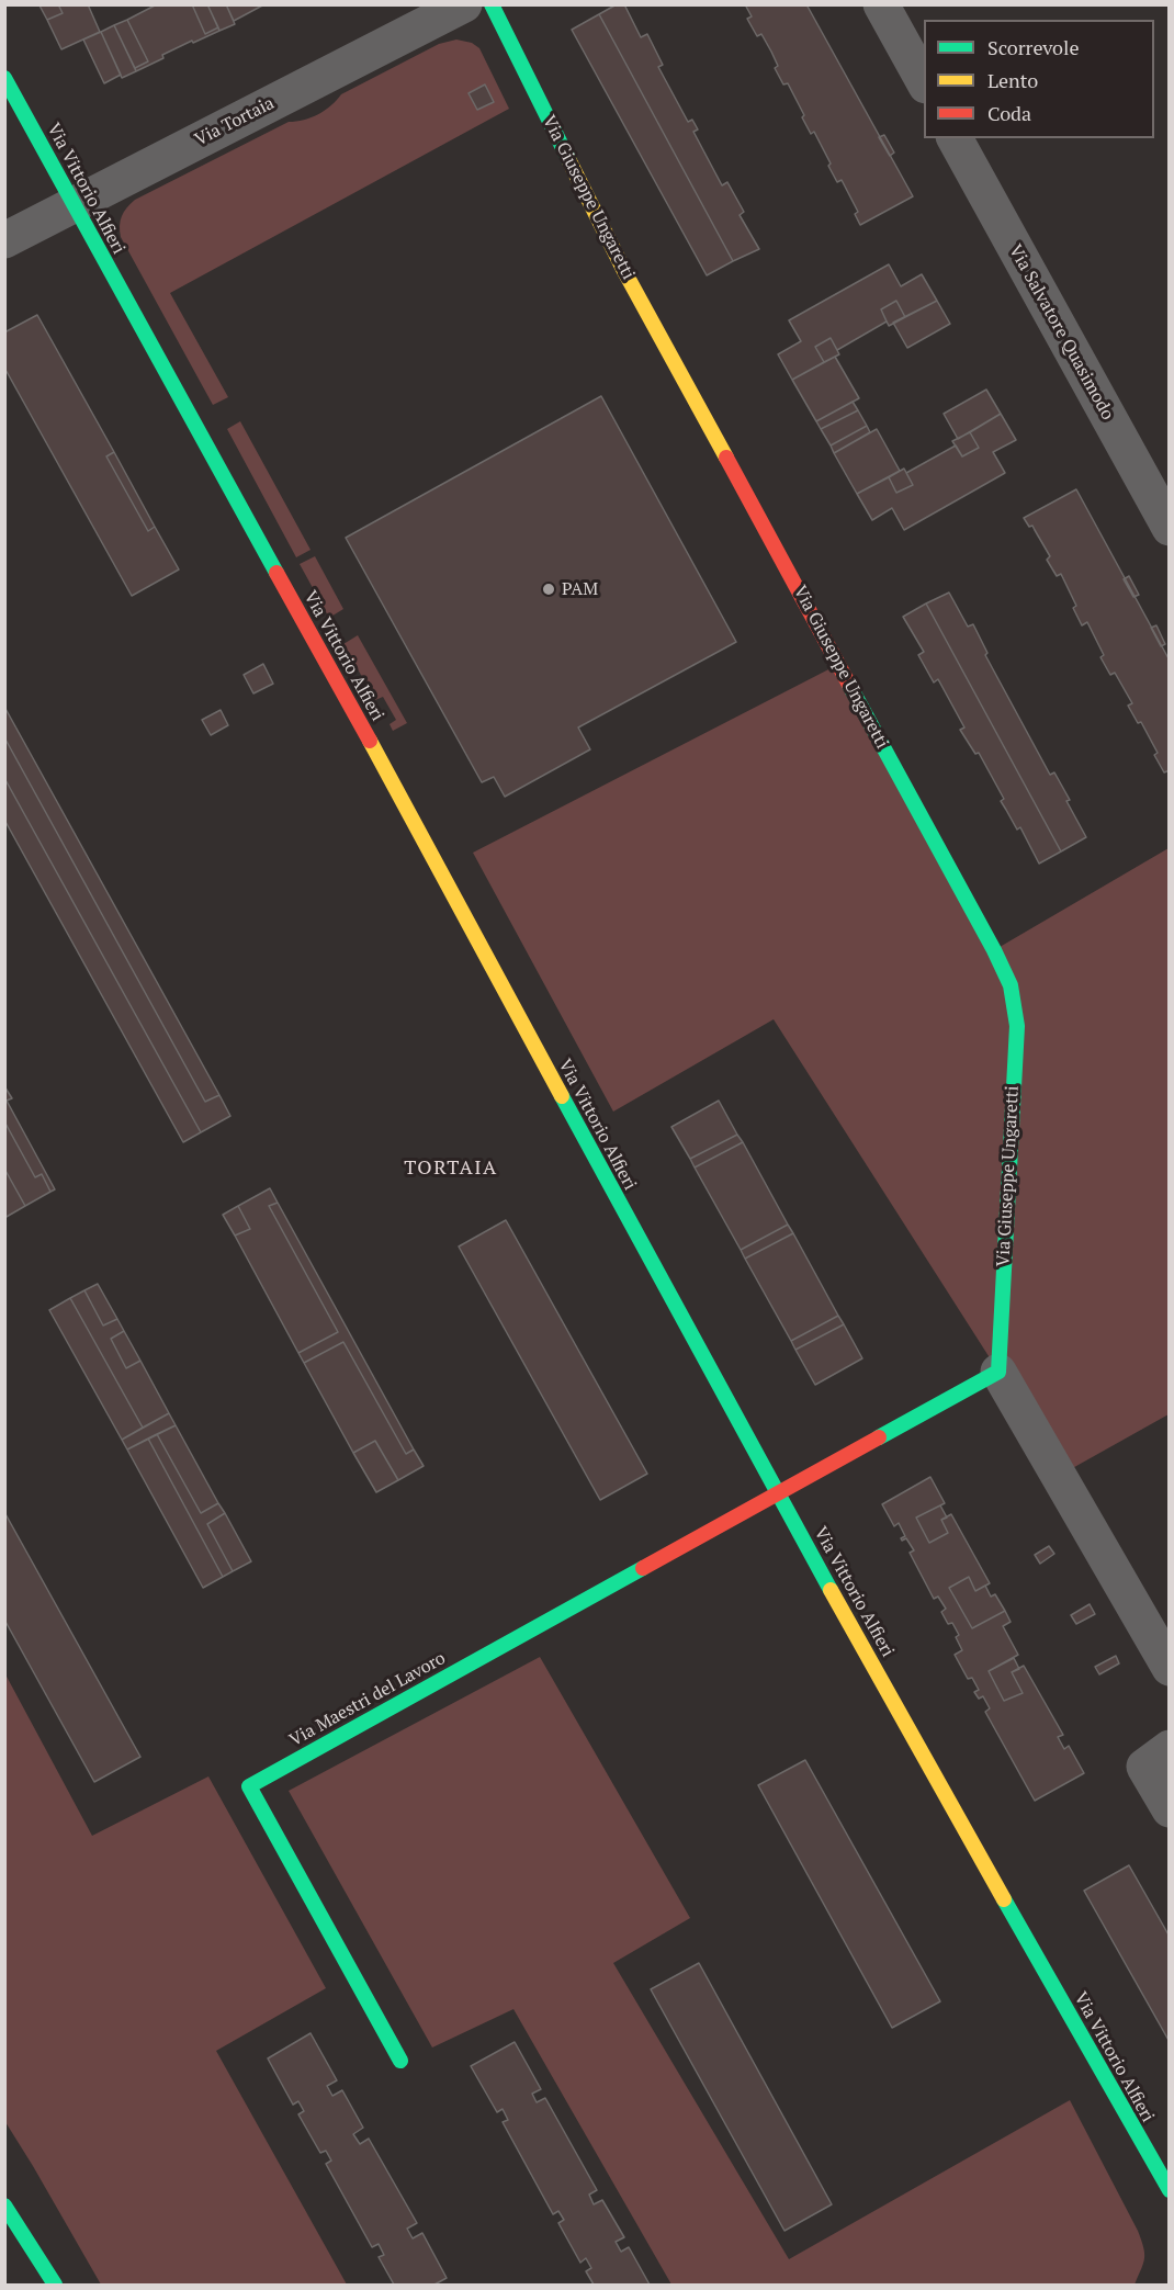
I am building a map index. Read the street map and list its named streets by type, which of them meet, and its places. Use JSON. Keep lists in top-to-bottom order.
{
  "streets": {
    "street": [
      "Via Tortaia",
      "Via Vittorio Alfieri",
      "Via Giuseppe Ungaretti",
      "Via Salvatore Quasimodo",
      "Via Maestri del Lavoro"
    ]
  },
  "crossings": [
    ["Via Tortaia", "Via Vittorio Alfieri"],
    ["Via Vittorio Alfieri", "Via Maestri del Lavoro"]
  ],
  "districts": ["TORTAIA"],
  "places": ["PAM"],
  "legend": ["Scorrevole", "Lento", "Coda"]
}
